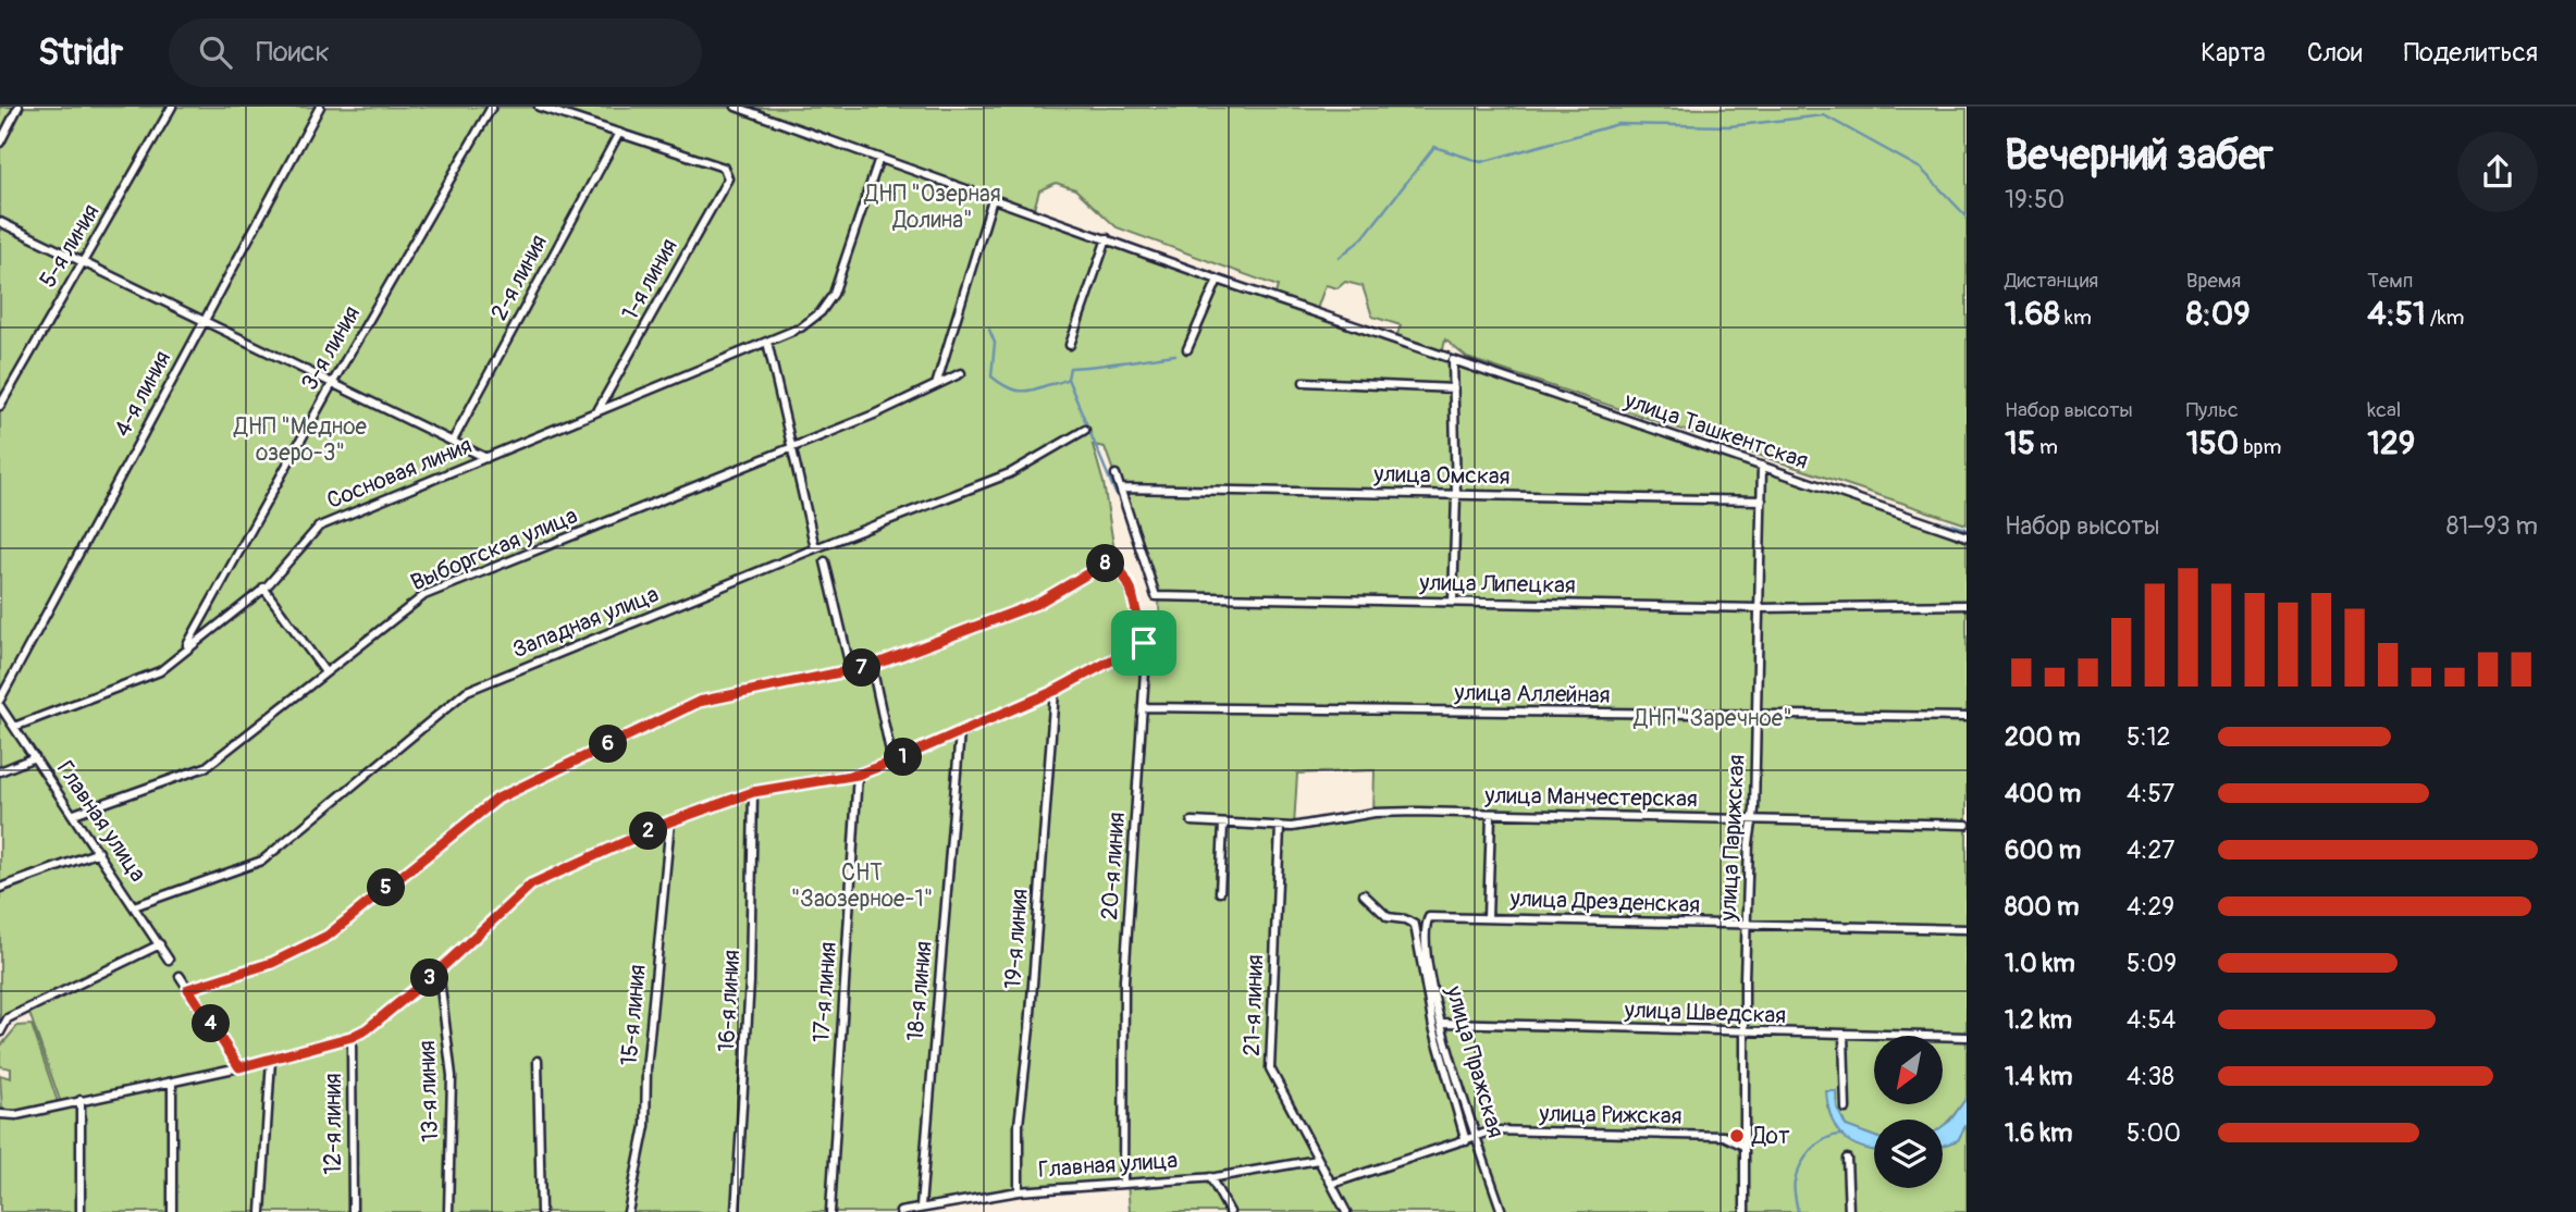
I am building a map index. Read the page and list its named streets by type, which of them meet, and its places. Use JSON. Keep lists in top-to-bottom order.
{
  "streets": {
    "street": [
      "5-я линия",
      "2-я линия",
      "1-я линия",
      "3-я линия",
      "4-я линия",
      "улица Ташкентская",
      "Сосновая линия",
      "улица Омская",
      "Выборгская улица",
      "улица Липецкая",
      "Западная улица",
      "улица Аллейная",
      "улица Манчестерская",
      "Главная улица",
      "улица Парижская",
      "20-я линия",
      "улица Дрезденская",
      "19-я линия",
      "18-я линия",
      "17-я линия",
      "16-я линия",
      "21-я линия",
      "улица Шведская",
      "15-я линия",
      "улица Пражская",
      "13-я линия",
      "улица Рижская",
      "12-я линия"
    ]
  },
  "crossings": [
    ["2-я линия", "1-я линия"],
    ["1-я линия", "Сосновая линия"],
    ["3-я линия", "Сосновая линия"],
    ["улица Ташкентская", "Сосновая линия"],
    ["улица Ташкентская", "улица Парижская"],
    ["Сосновая линия", "Главная улица"],
    ["улица Омская", "улица Липецкая"],
    ["улица Омская", "улица Парижская"],
    ["Выборгская улица", "Главная улица"],
    ["улица Липецкая", "улица Парижская"],
    ["Западная улица", "Главная улица"],
    ["улица Аллейная", "улица Парижская"],
    ["улица Аллейная", "20-я линия"],
    ["улица Манчестерская", "улица Парижская"],
    ["улица Манчестерская", "21-я линия"],
    ["Главная улица", "20-я линия"],
    ["Главная улица", "19-я линия"],
    ["Главная улица", "18-я линия"],
    ["Главная улица", "21-я линия"],
    ["улица Парижская", "улица Дрезденская"],
    ["улица Парижская", "улица Шведская"],
    ["улица Парижская", "улица Рижская"],
    ["улица Дрезденская", "улица Пражская"],
    ["21-я линия", "улица Рижская"],
    ["улица Шведская", "улица Пражская"],
    ["улица Пражская", "улица Рижская"]
  ],
  "parks": [
    "ДНП \"Озерная Долина\"",
    "ДНП \"Медное озеро-3\"",
    "ДНП \"Заречное\"",
    "СНТ \"Заозерное-1\""
  ],
  "places": ["Дот"],
  "north": "bottom left",
  "page": {
    "header": "Stridr",
    "search": "Поиск",
    "nav": ["Карта", "Слои", "Поделиться"],
    "heading": ["Вечерний забег", "19:50"],
    "stats": [
      ["Дистанция", "1.68 km"],
      ["Время", "8:09"],
      ["Темп", "4:51 /km"],
      ["Набор высоты", "15 m"],
      ["Пульс", "150 bpm"],
      ["kcal", "129"]
    ],
    "chart": ["Набор высоты", "81–93 m"],
    "pins": [
      "8",
      "7",
      "6",
      "1",
      "2",
      "5",
      "3",
      "4"
    ],
    "list": [
      {
        "name": "200 m",
        "note": "5:12"
      },
      {
        "name": "400 m",
        "note": "4:57"
      },
      {
        "name": "600 m",
        "note": "4:27"
      },
      {
        "name": "800 m",
        "note": "4:29"
      },
      {
        "name": "1.0 km",
        "note": "5:09"
      },
      {
        "name": "1.2 km",
        "note": "4:54"
      },
      {
        "name": "1.4 km",
        "note": "4:38"
      },
      {
        "name": "1.6 km",
        "note": "5:00"
      }
    ]
  }
}
